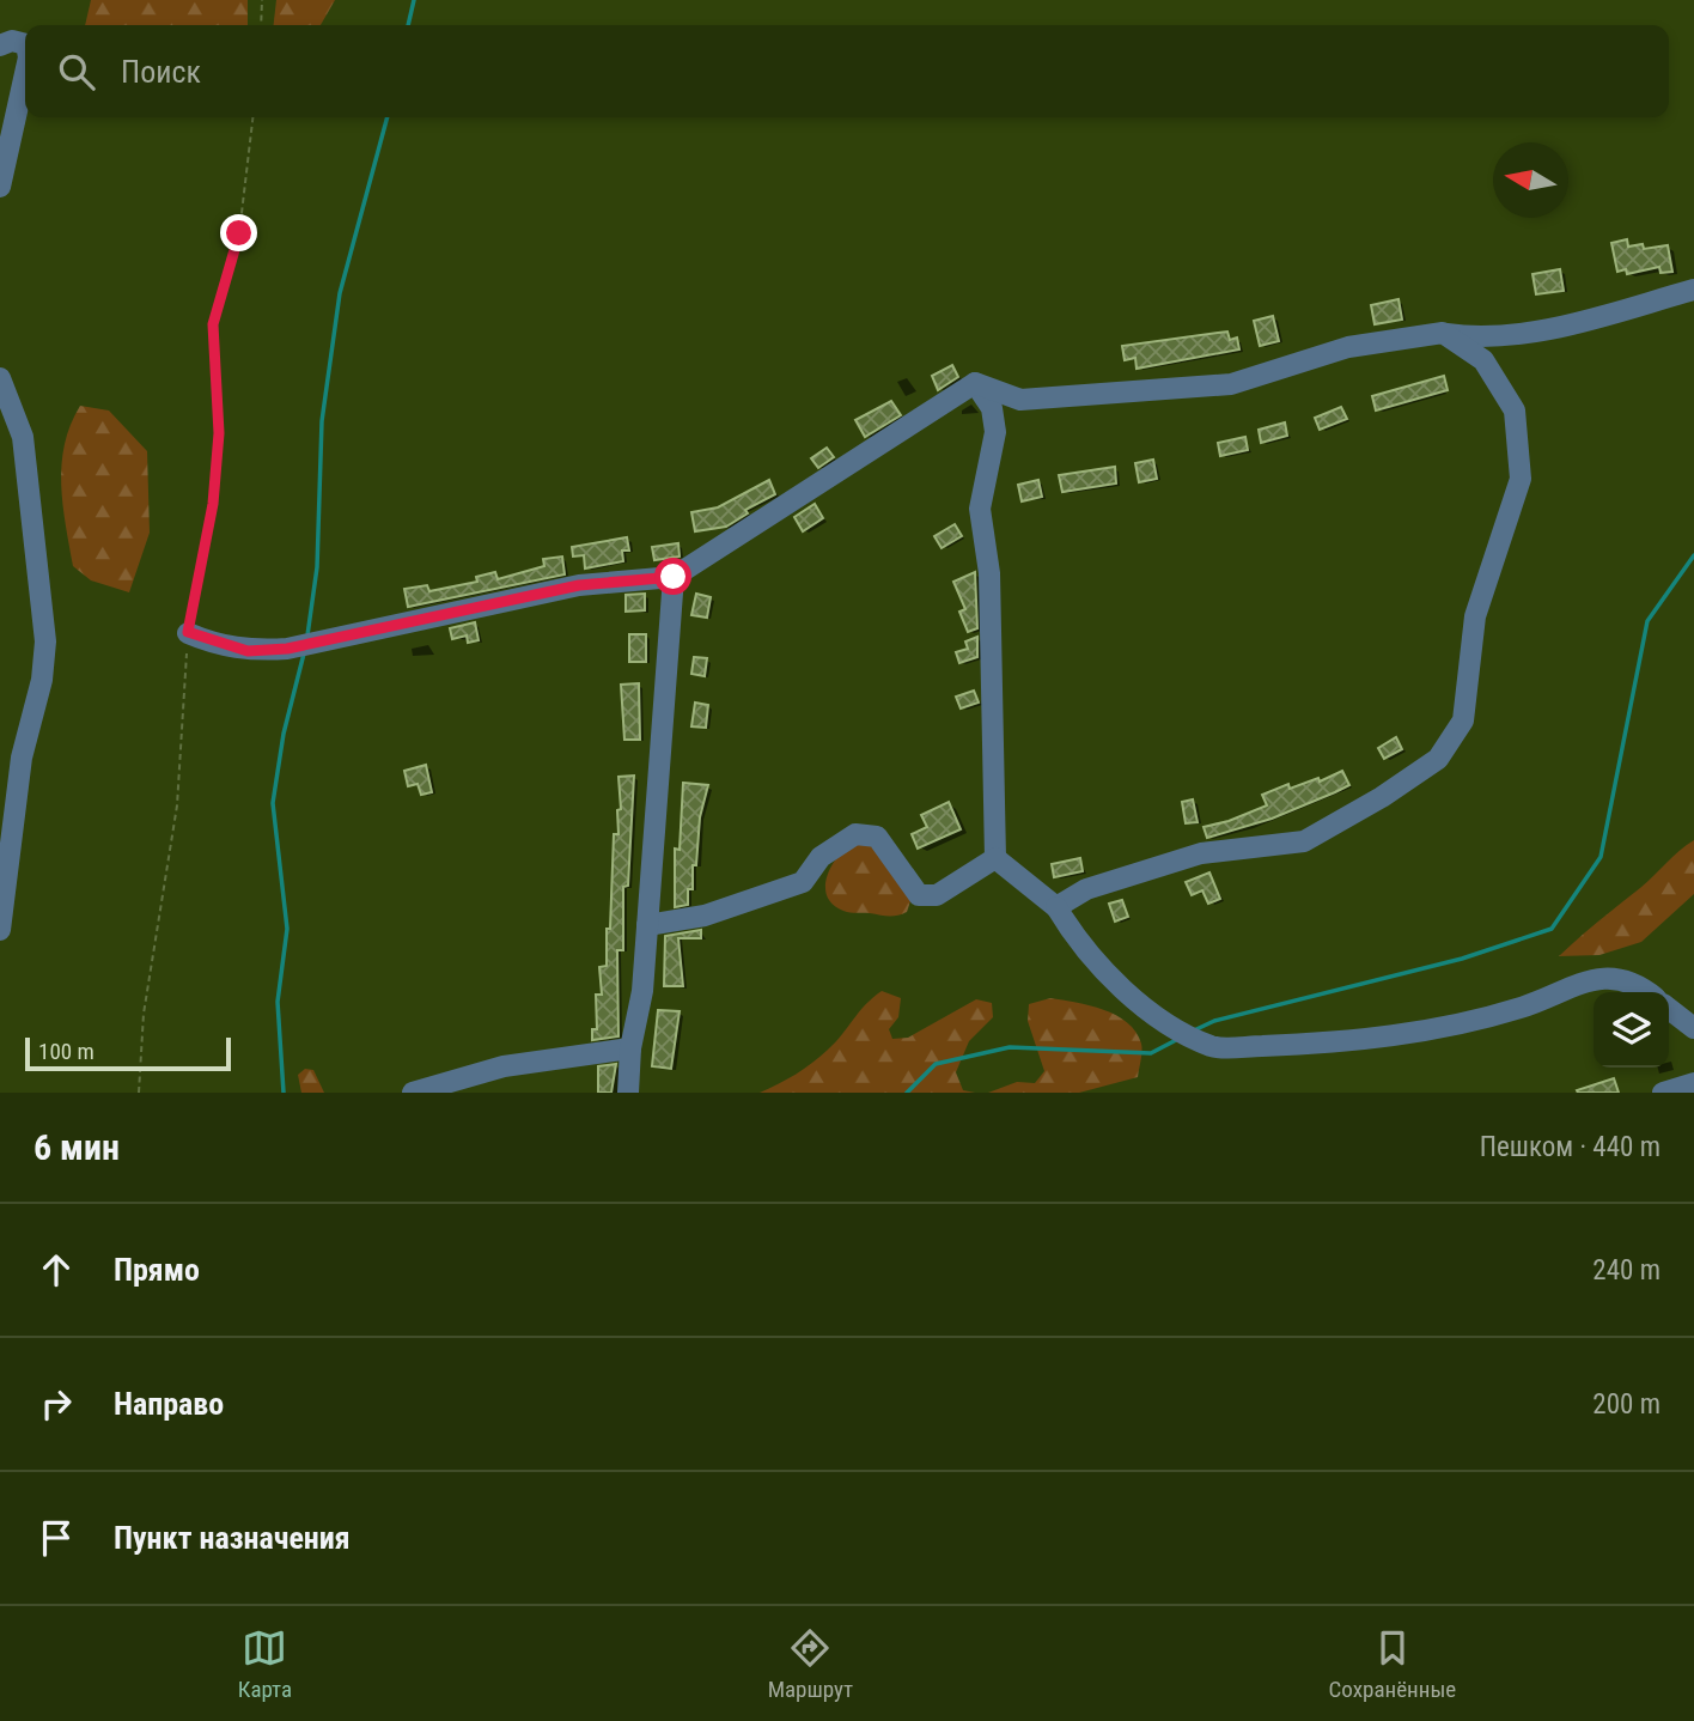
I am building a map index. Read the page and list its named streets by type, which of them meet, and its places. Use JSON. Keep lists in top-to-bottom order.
{
  "scale_bar": "100 m",
  "north": "left",
  "page": {
    "search": "Поиск",
    "scale": "100 m",
    "heading": ["6 мин", "Пешком · 440 m"],
    "list": [
      ["Прямо", "240 m"],
      ["Направо", "200 m"],
      "Пункт назначения"
    ],
    "nav": ["Карта", "Маршрут", "Сохранённые"]
  }
}
